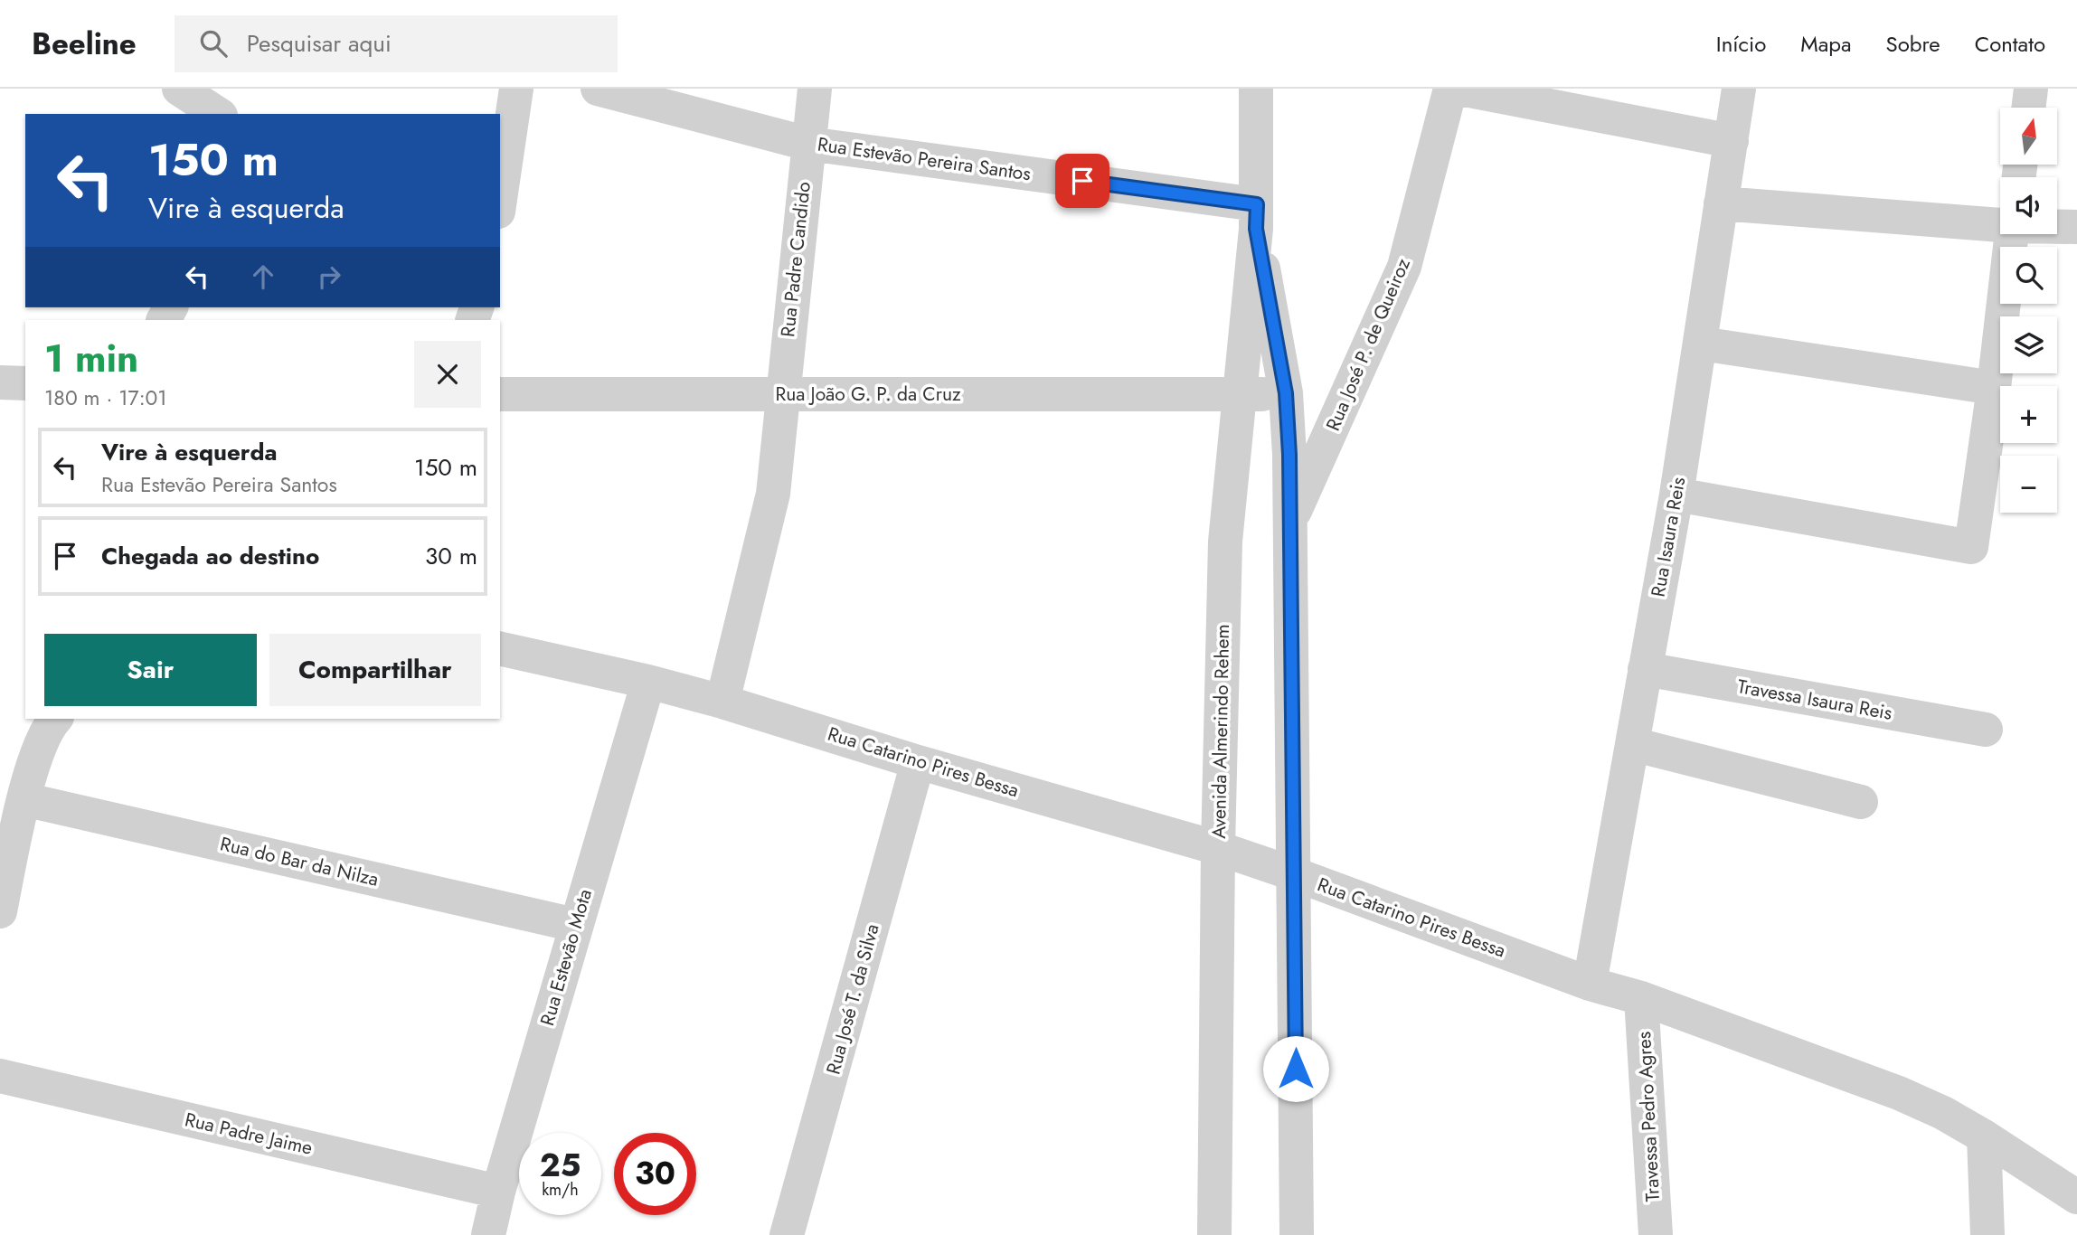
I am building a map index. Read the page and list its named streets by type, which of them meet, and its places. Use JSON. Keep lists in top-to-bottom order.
{
  "streets": {
    "street": [
      "Rua Estevão Pereira Santos",
      "Rua Padre Candido",
      "Rua José P. de Queiroz",
      "Rua João G. P. da Cruz",
      "Rua Isaura Reis",
      "Travessa Isaura Reis",
      "Avenida Almerindo Rehem",
      "Rua Catarino Pires Bessa",
      "Rua do Bar da Nilza",
      "Rua Estevão Mota",
      "Rua José T. da Silva",
      "Travessa Pedro Agres",
      "Rua Padre Jaime"
    ]
  },
  "crossings": [
    ["Rua Estevão Pereira Santos", "Rua Padre Candido"],
    ["Rua Estevão Pereira Santos", "Avenida Almerindo Rehem"],
    ["Rua Padre Candido", "Rua João G. P. da Cruz"],
    ["Rua Padre Candido", "Rua Catarino Pires Bessa"],
    ["Rua José P. de Queiroz", "Avenida Almerindo Rehem"],
    ["Rua João G. P. da Cruz", "Avenida Almerindo Rehem"],
    ["Rua Isaura Reis", "Travessa Isaura Reis"],
    ["Rua Isaura Reis", "Rua Catarino Pires Bessa"],
    ["Avenida Almerindo Rehem", "Rua Catarino Pires Bessa"],
    ["Rua Catarino Pires Bessa", "Rua Estevão Mota"],
    ["Rua Catarino Pires Bessa", "Rua José T. da Silva"],
    ["Rua Catarino Pires Bessa", "Travessa Pedro Agres"],
    ["Rua do Bar da Nilza", "Rua Estevão Mota"],
    ["Rua Estevão Mota", "Rua Padre Jaime"]
  ],
  "north": "top",
  "page": {
    "header": "Beeline",
    "search": "Pesquisar aqui",
    "nav": [
      "Início",
      "Mapa",
      "Sobre",
      "Contato"
    ],
    "map_buttons": ["+", "−"],
    "turn": ["150 m", "Vire à esquerda"],
    "heading": ["1 min", "180 m · 17:01"],
    "list": [
      {
        "name": "Vire à esquerda",
        "note": "Rua Estevão Pereira Santos",
        "value": "150 m"
      },
      {
        "name": "Chegada ao destino",
        "value": "30 m"
      }
    ],
    "buttons": ["Sair", "Compartilhar"],
    "speed": "25 km/h",
    "limit": "30"
  }
}
